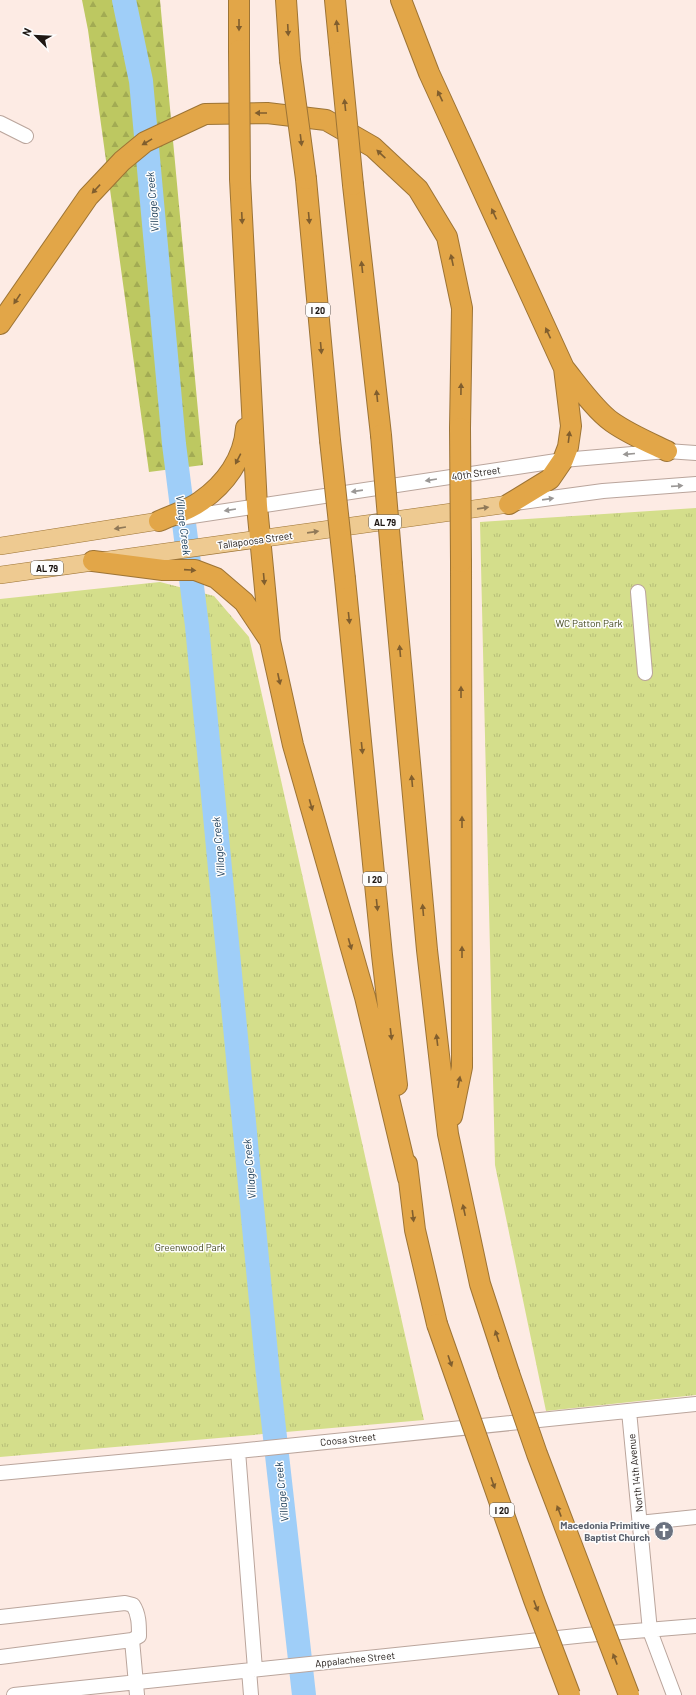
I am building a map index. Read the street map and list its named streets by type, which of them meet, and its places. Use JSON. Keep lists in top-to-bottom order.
{
  "streets": {
    "highway": ["I 20"],
    "main road": ["AL 79", "Tallapoosa Street"],
    "street": [
      "40th Street",
      "Coosa Street",
      "North 14th Avenue",
      "Appalachee Street"
    ]
  },
  "crossings": [
    ["AL 79", "Tallapoosa Street"],
    ["Coosa Street", "North 14th Avenue"],
    ["North 14th Avenue", "Appalachee Street"]
  ],
  "one_way": ["Tallapoosa Street"],
  "water": ["Village Creek"],
  "parks": ["WC Patton Park", "Greenwood Park"],
  "places": {
    "church": ["Macedonia Primitive Baptist Church"]
  },
  "north": "top left"
}
